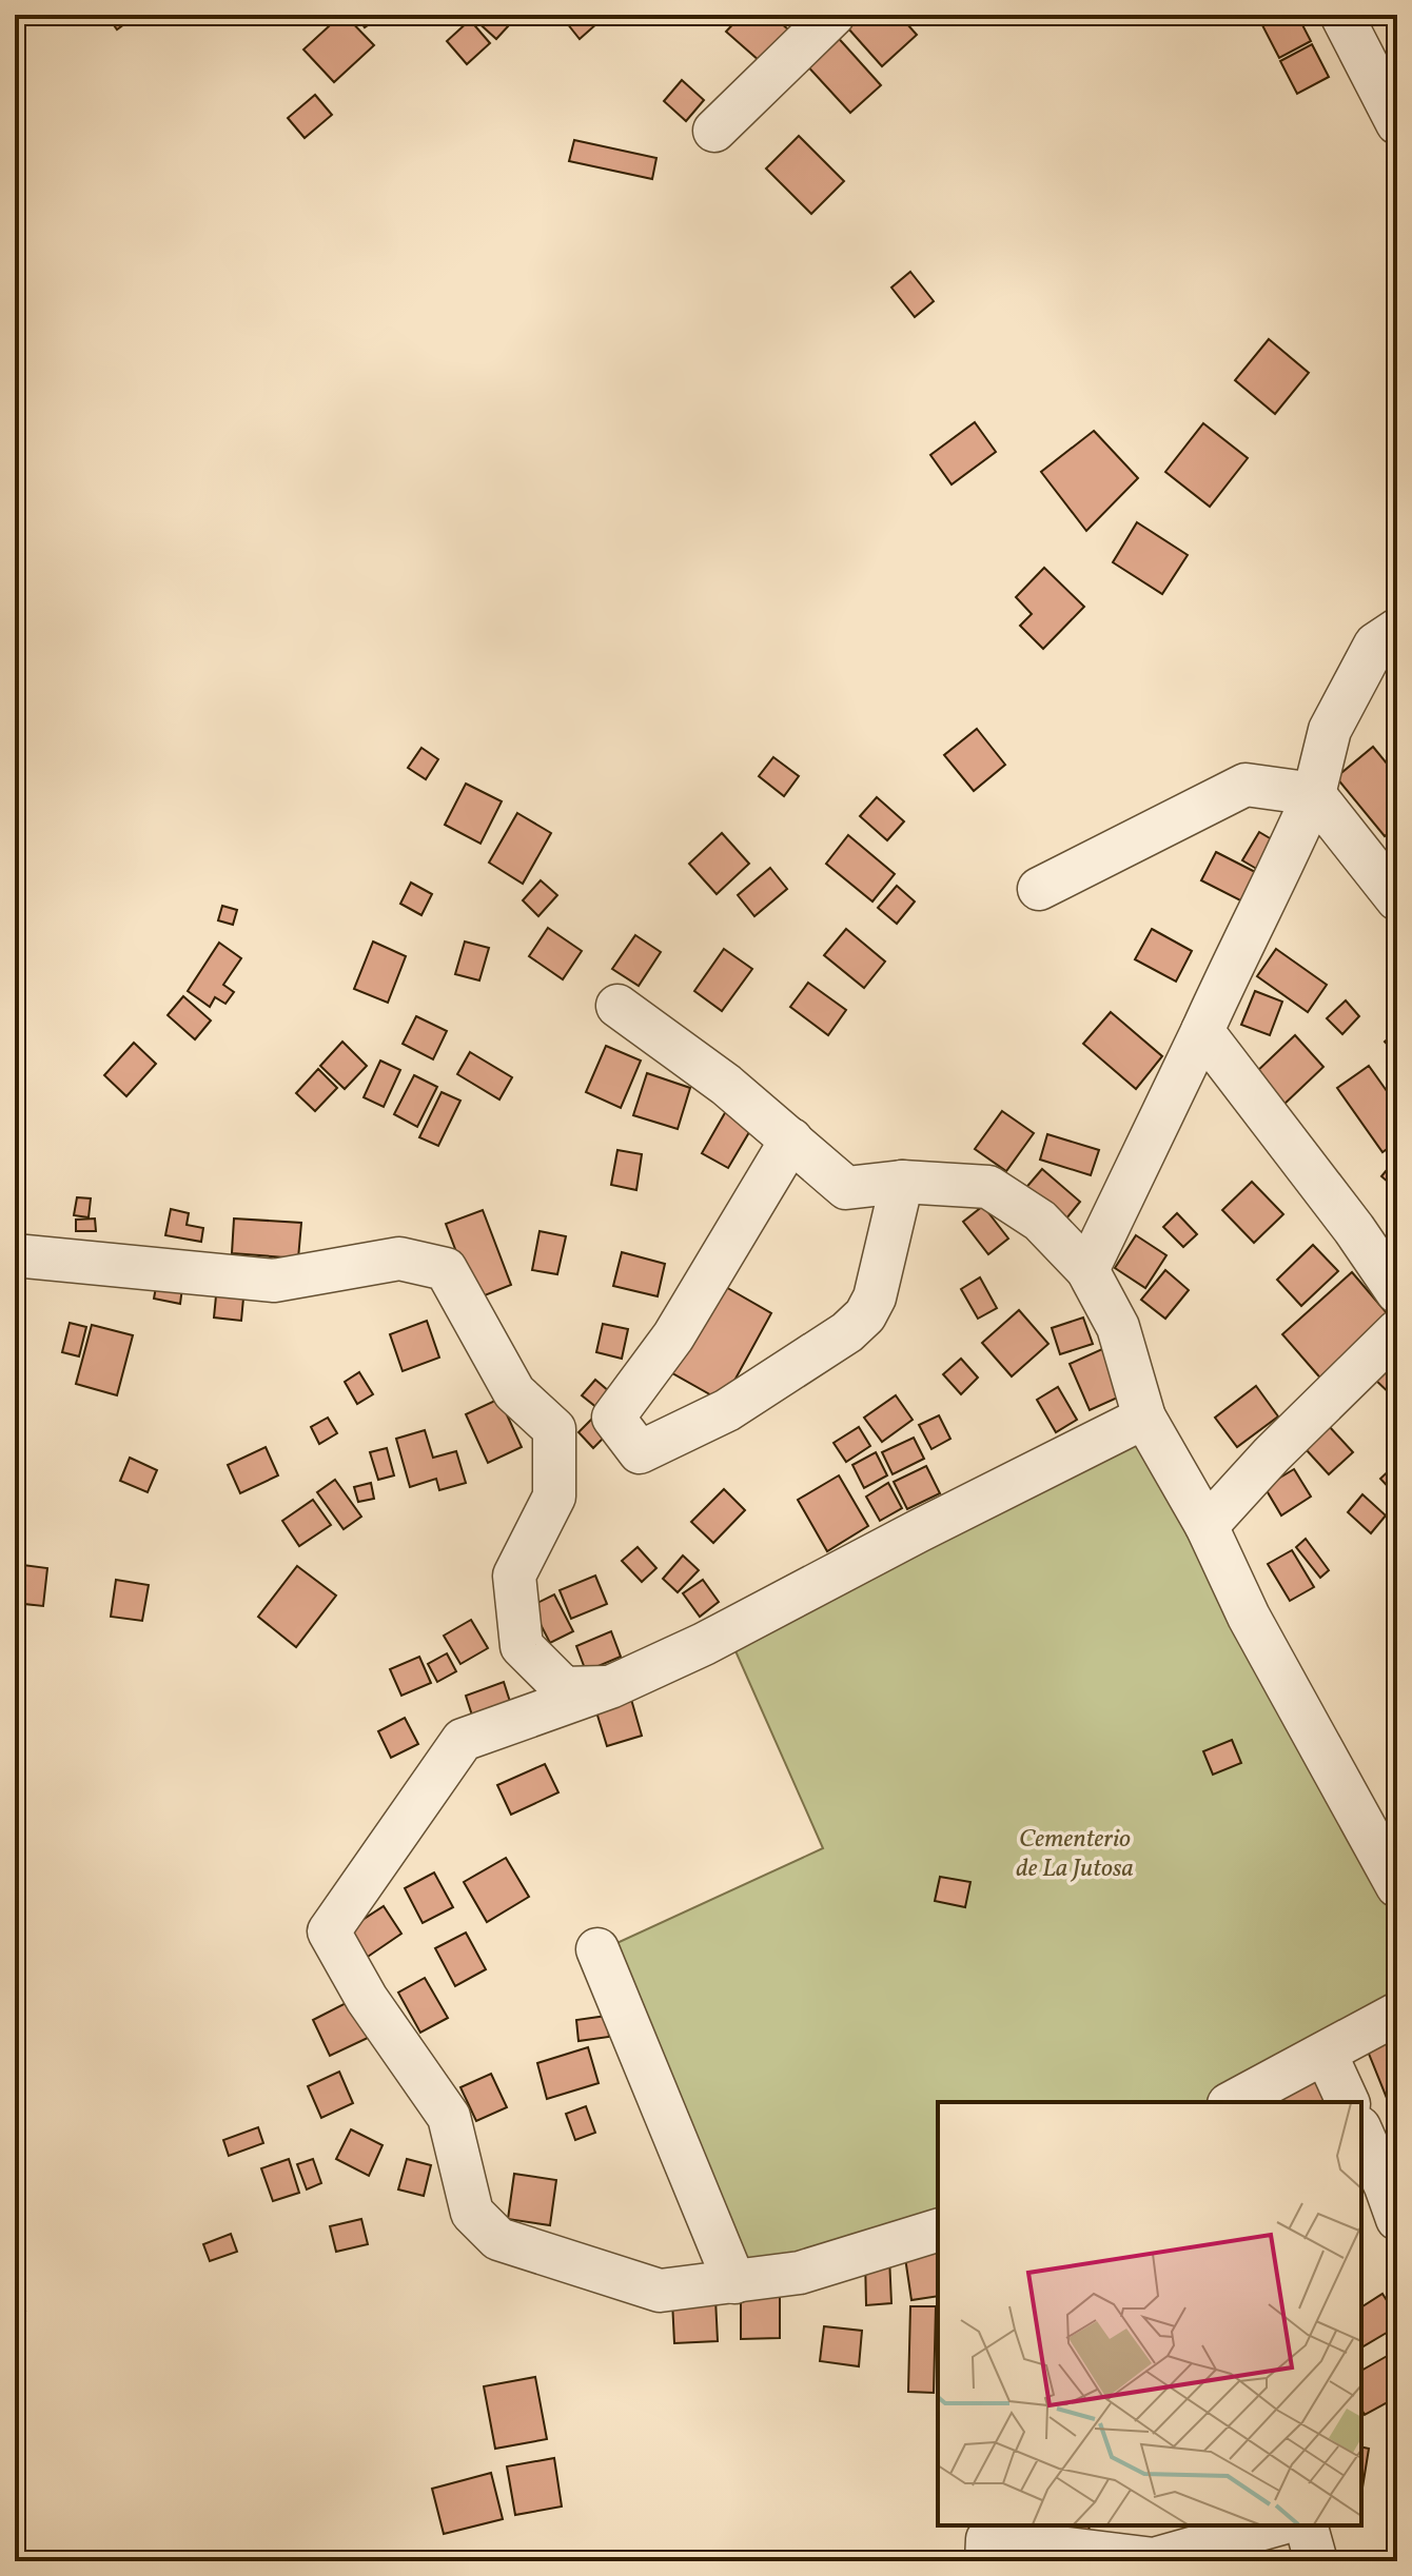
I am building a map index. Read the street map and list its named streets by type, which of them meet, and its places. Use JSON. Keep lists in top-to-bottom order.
{
  "parks": ["Cementerio de La Jutosa"]
}
